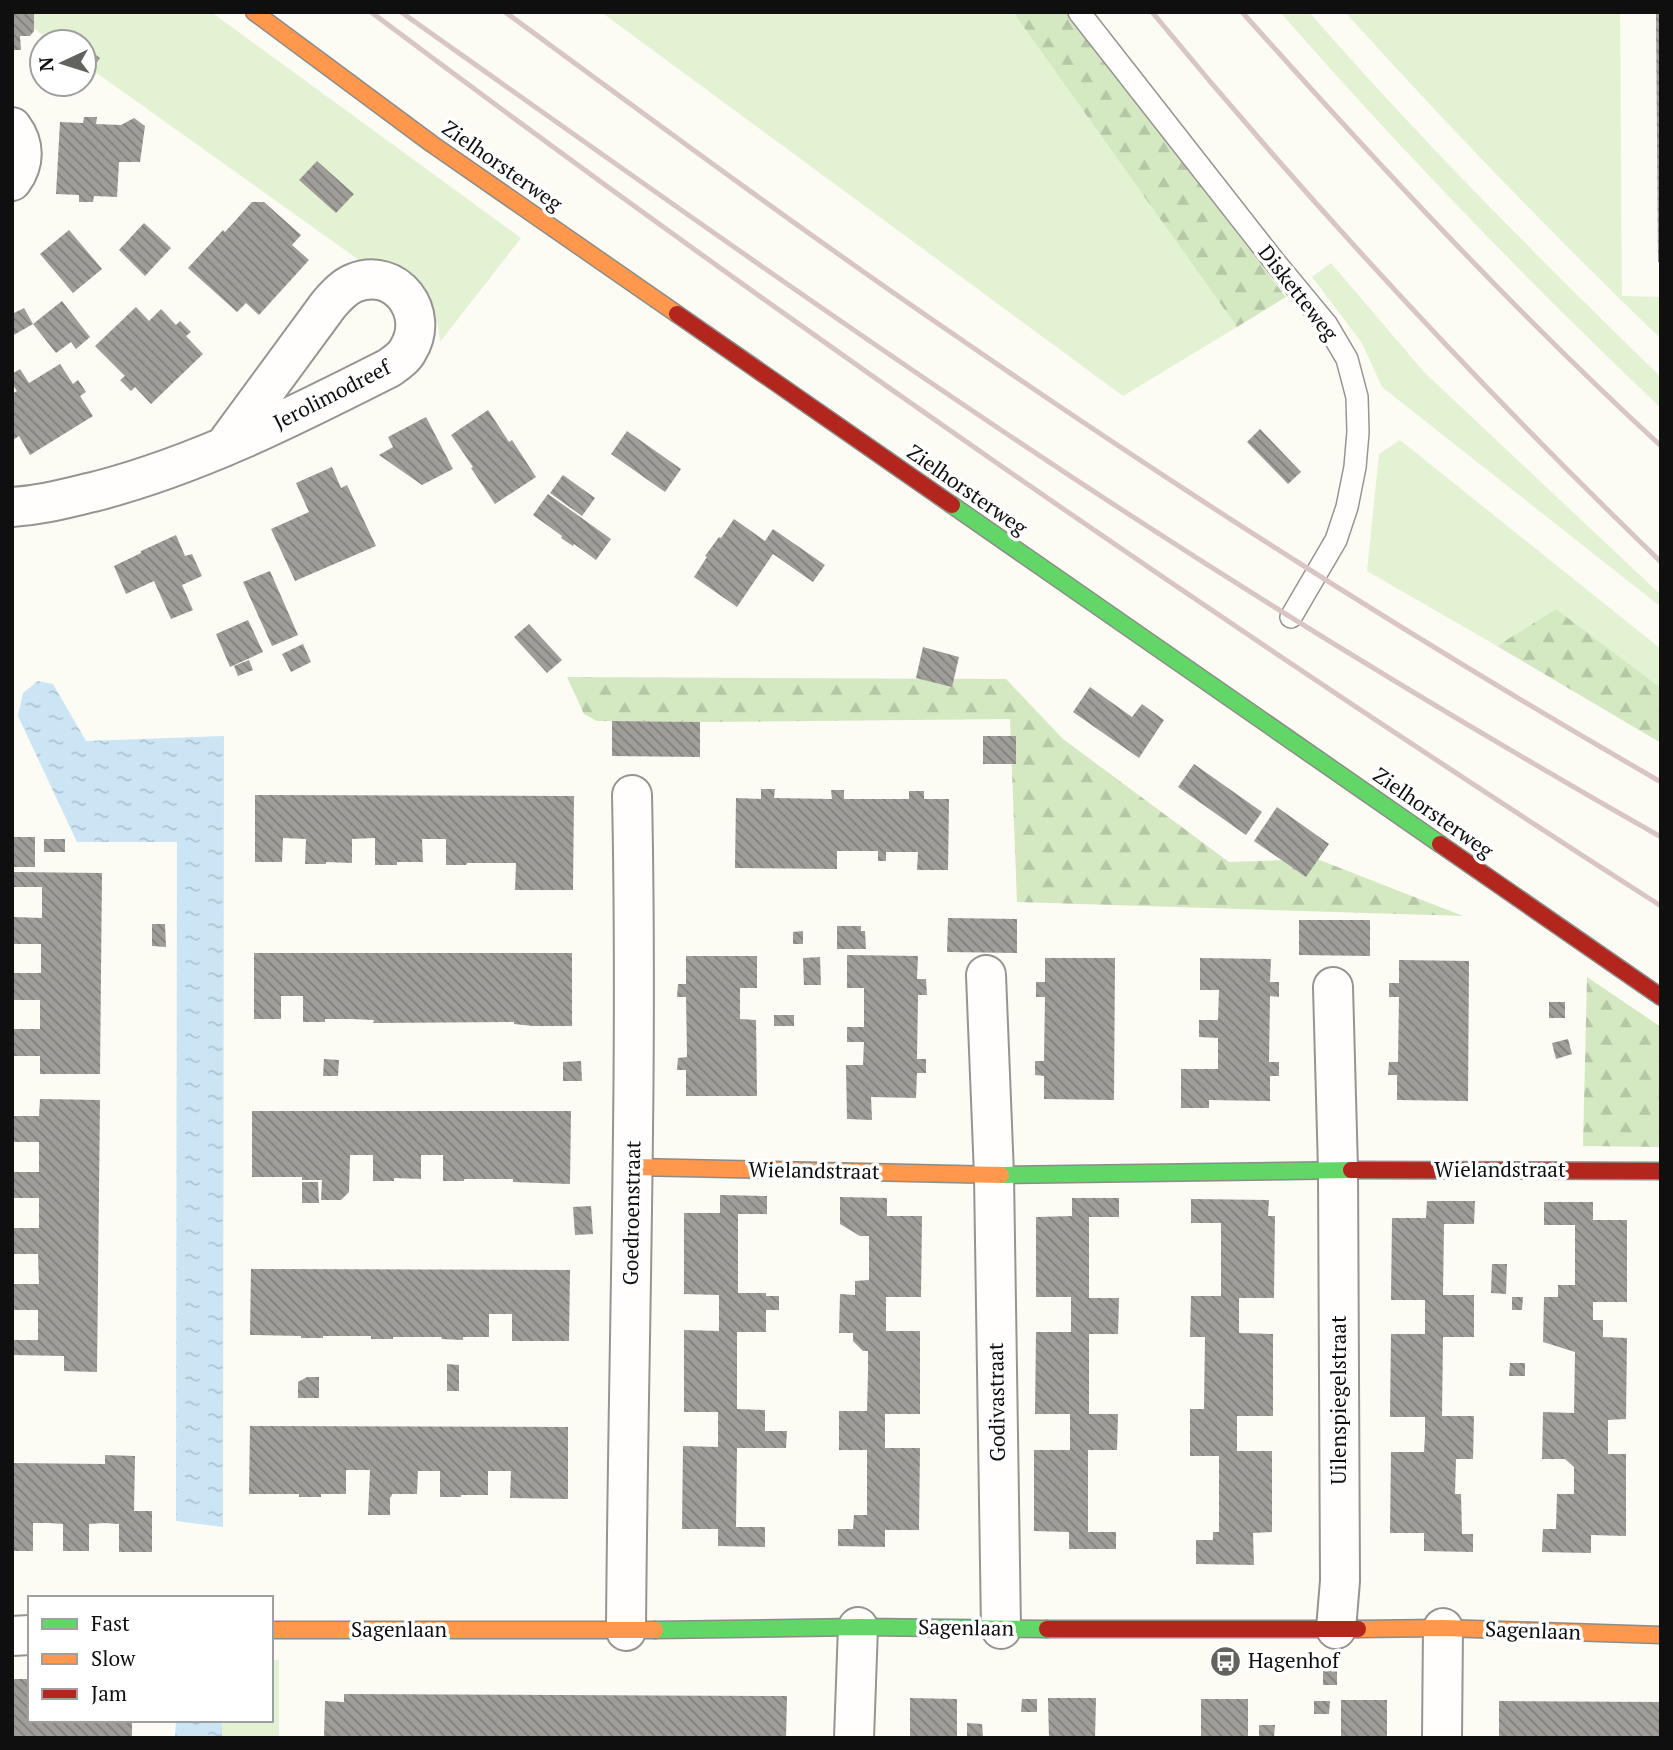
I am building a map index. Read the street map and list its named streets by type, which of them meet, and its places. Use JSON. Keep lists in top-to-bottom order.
{
  "streets": {
    "street": [
      "Zielhorsterweg",
      "Jerolimodreef",
      "Wielandstraat",
      "Goedroenstraat",
      "Uilenspiegelstraat",
      "Godivastraat",
      "Sagenlaan"
    ],
    "lane": ["Disketteweg"]
  },
  "crossings": [
    ["Wielandstraat", "Goedroenstraat"],
    ["Wielandstraat", "Uilenspiegelstraat"],
    ["Wielandstraat", "Godivastraat"],
    ["Goedroenstraat", "Sagenlaan"],
    ["Uilenspiegelstraat", "Sagenlaan"],
    ["Godivastraat", "Sagenlaan"]
  ],
  "places": {
    "bus stop": ["Hagenhof"]
  },
  "legend": ["Fast", "Slow", "Jam"],
  "north": "left"
}
